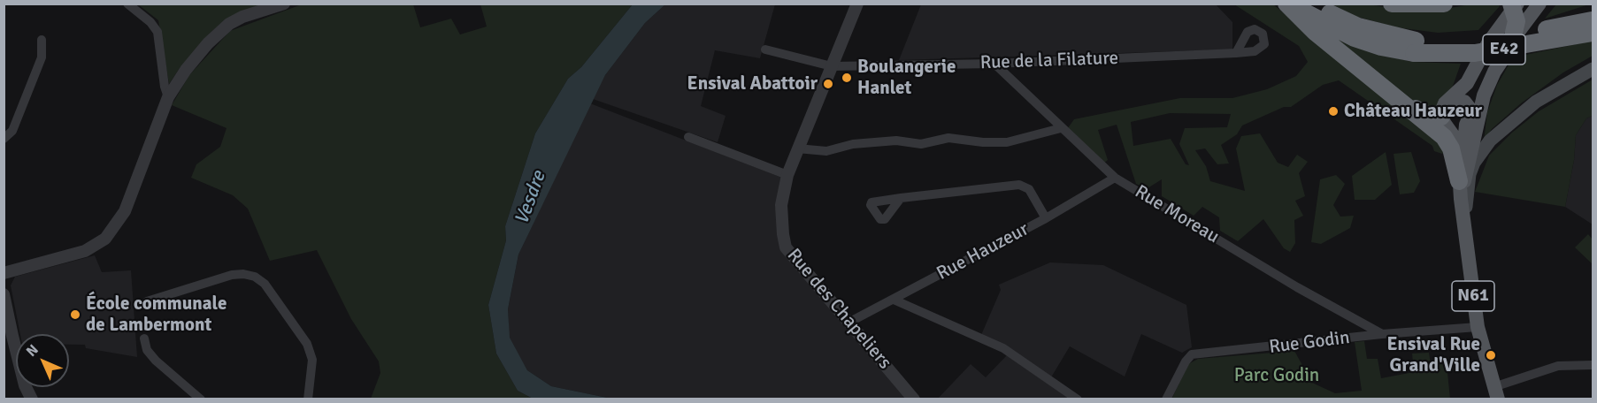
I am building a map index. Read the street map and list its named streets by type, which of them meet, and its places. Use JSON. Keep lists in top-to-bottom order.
{
  "streets": {
    "highway": ["E42"],
    "main road": ["N61"],
    "street": [
      "Rue de la Filature",
      "Rue Moreau",
      "Rue Hauzeur",
      "Rue des Chapeliers",
      "Rue Godin"
    ]
  },
  "crossings": [
    ["Rue de la Filature", "Rue Moreau"],
    ["Rue de la Filature", "Rue des Chapeliers"],
    ["Rue Moreau", "Rue Hauzeur"],
    ["Rue Moreau", "Rue Godin"],
    ["Rue Hauzeur", "Rue des Chapeliers"],
    ["N61", "Rue Godin"]
  ],
  "water": ["Vesdre"],
  "parks": ["Parc Godin"],
  "places": [
    "Boulangerie Hanlet",
    "Ensival Abattoir",
    "Château Hauzeur",
    "École communale de Lambermont",
    "Ensival Rue Grand'Ville"
  ],
  "north": "top left"
}
